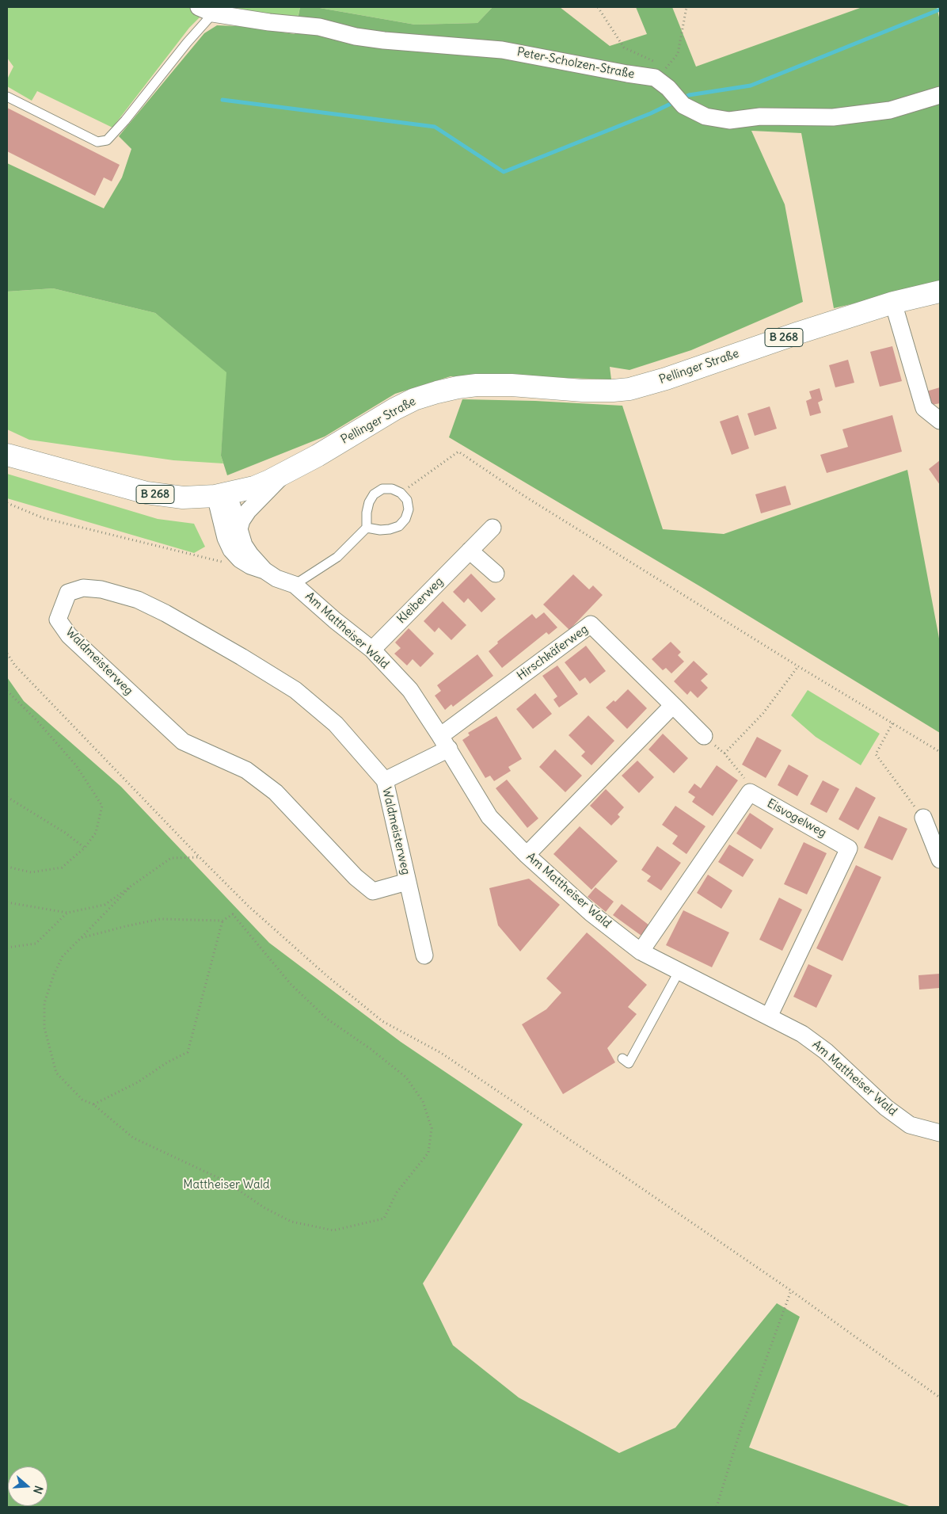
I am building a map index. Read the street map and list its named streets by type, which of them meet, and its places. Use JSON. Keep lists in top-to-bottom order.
{
  "streets": {
    "main road": ["B 268", "Pellinger Straße"],
    "street": [
      "Peter-Scholzen-Straße",
      "Kleiberweg",
      "Am Mattheiser Wald",
      "Hirschkäferweg",
      "Waldmeisterweg",
      "Eisvogelweg"
    ]
  },
  "crossings": [
    ["Pellinger Straße", "Am Mattheiser Wald"],
    ["Kleiberweg", "Am Mattheiser Wald"],
    ["Am Mattheiser Wald", "Hirschkäferweg"],
    ["Am Mattheiser Wald", "Waldmeisterweg"],
    ["Am Mattheiser Wald", "Eisvogelweg"],
    ["Hirschkäferweg", "Waldmeisterweg"]
  ],
  "parks": ["Mattheiser Wald"],
  "north": "right"
}
